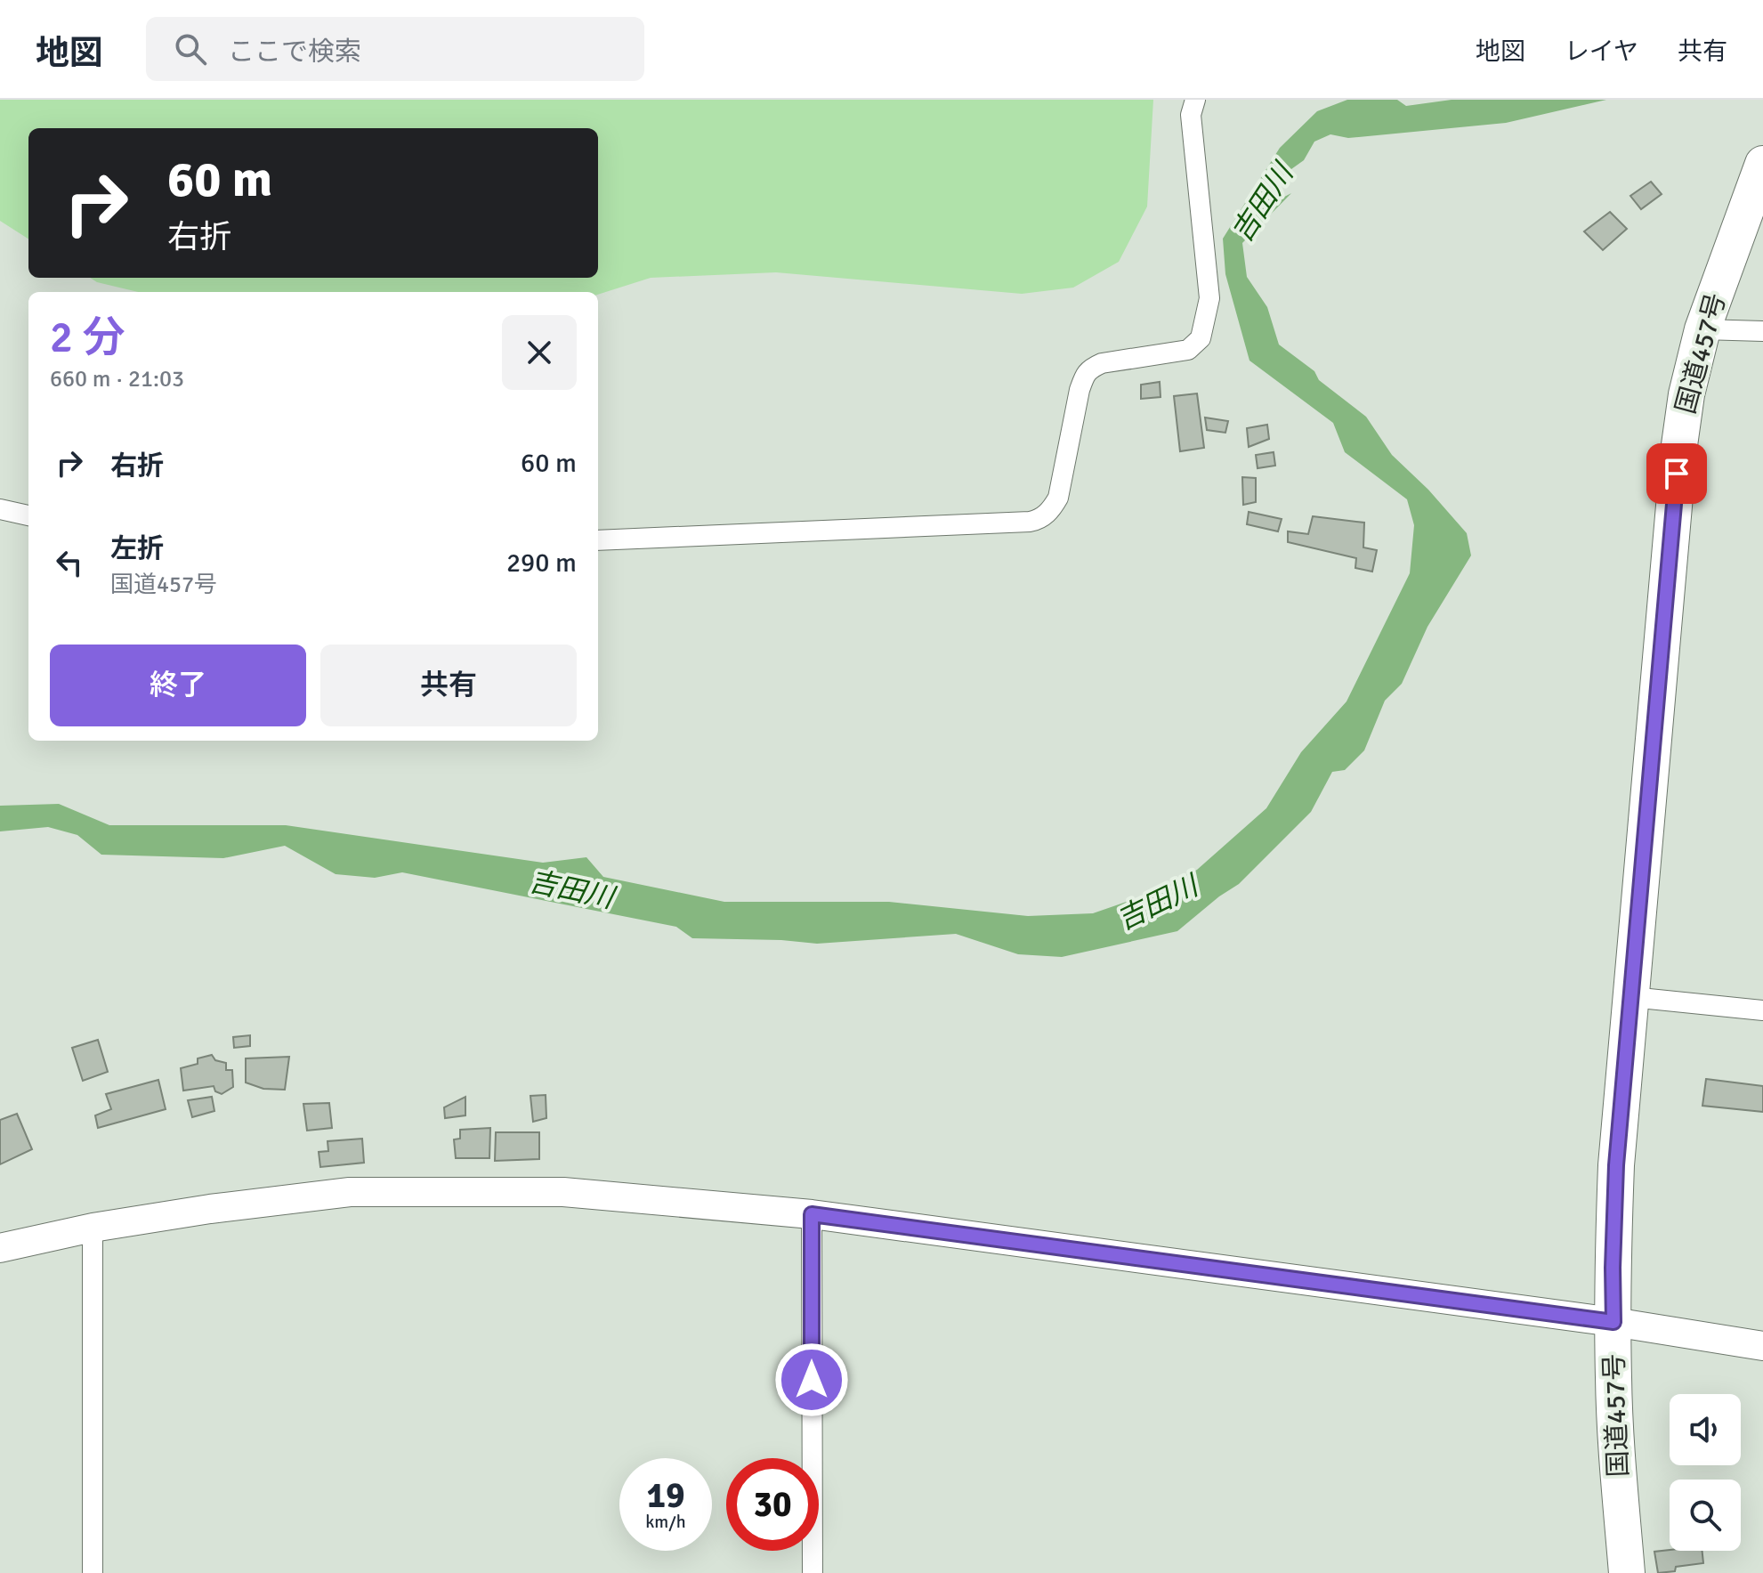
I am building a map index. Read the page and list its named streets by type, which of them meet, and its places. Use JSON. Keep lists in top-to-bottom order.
{
  "streets": {
    "highway": ["国道457号"]
  },
  "water": ["吉田川"],
  "page": {
    "header": "地図",
    "search": "ここで検索",
    "nav": ["地図", "レイヤ", "共有"],
    "turn": ["60 m", "右折"],
    "heading": ["2 分", "660 m · 21:03"],
    "list": [
      {
        "name": "右折",
        "value": "60 m"
      },
      {
        "name": "左折",
        "note": "国道457号",
        "value": "290 m"
      }
    ],
    "buttons": ["終了", "共有"],
    "speed": "19 km/h",
    "limit": "30"
  }
}
